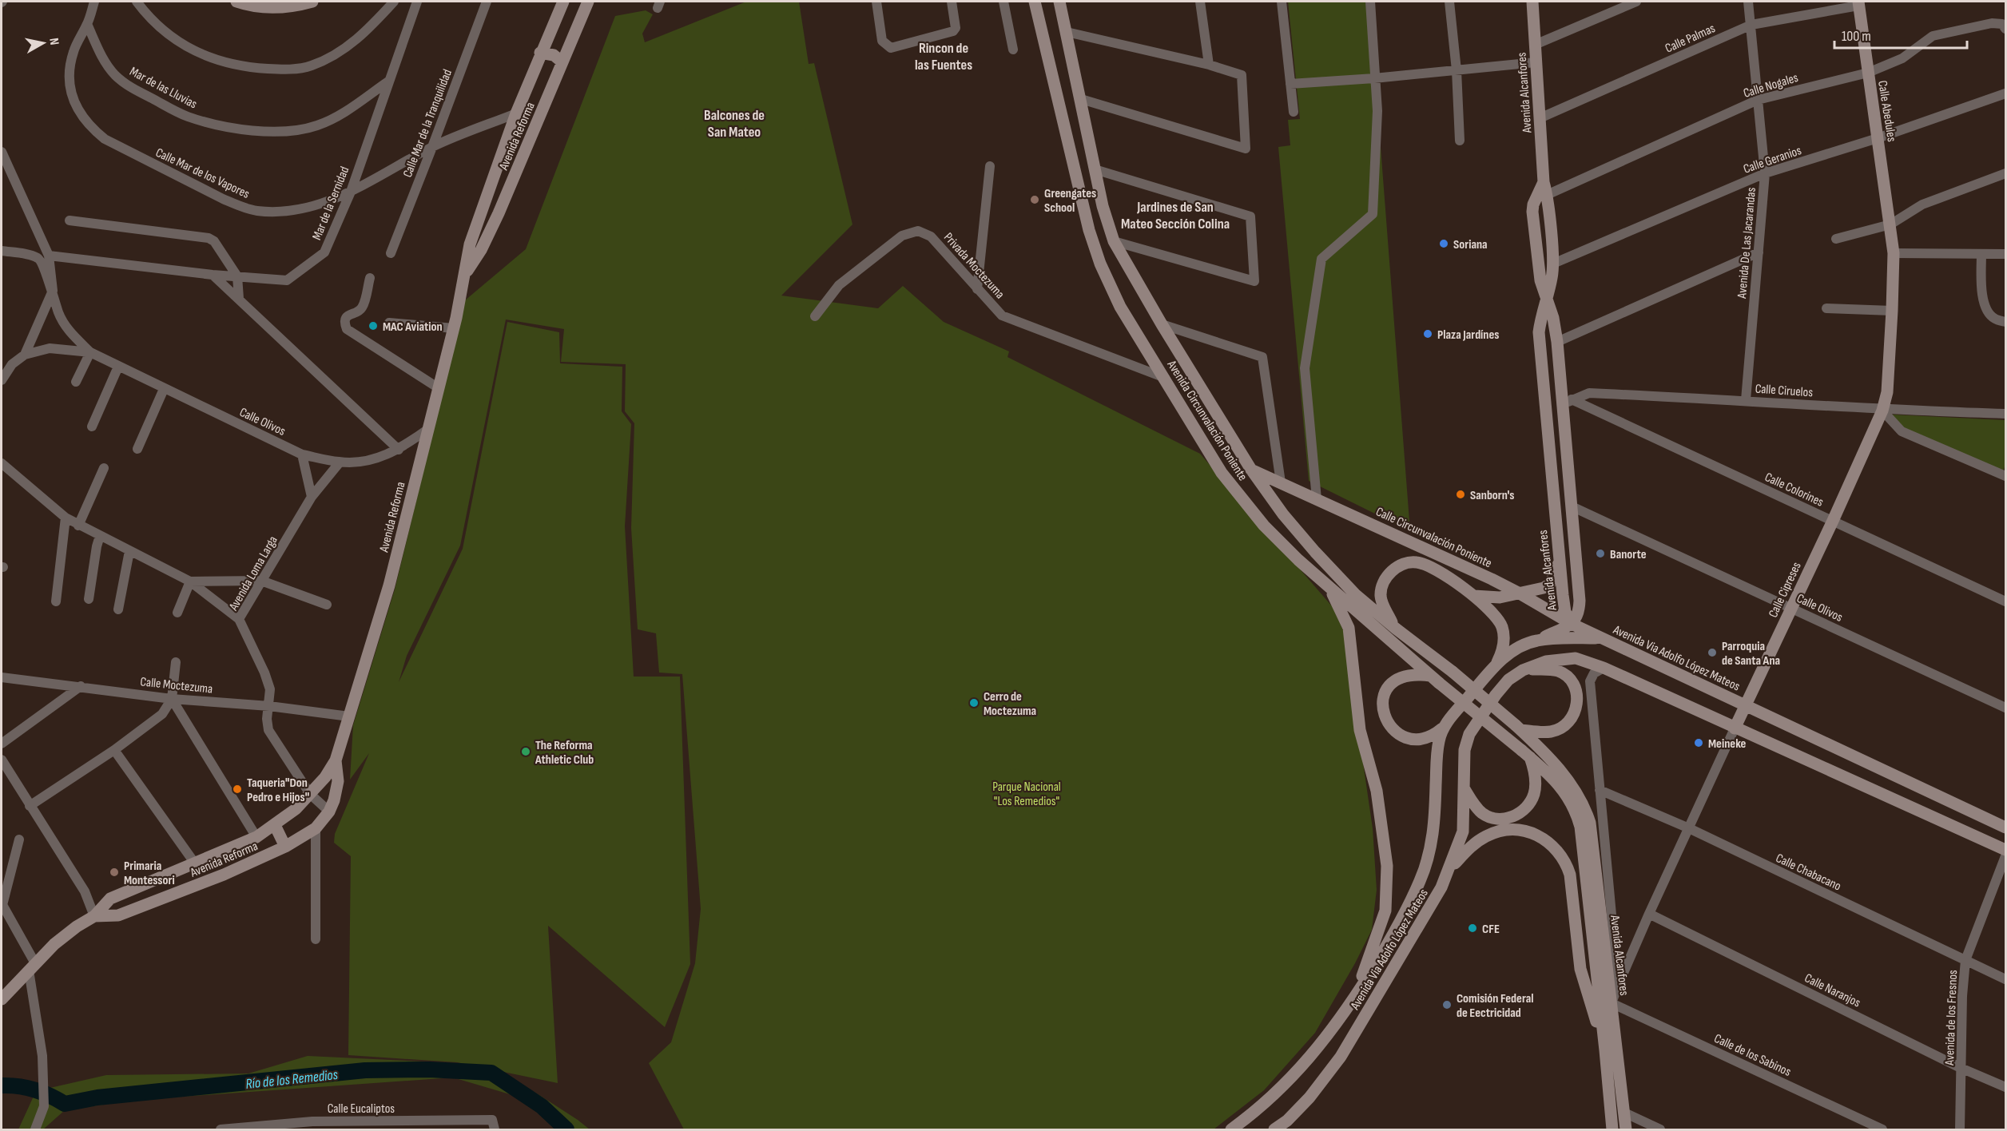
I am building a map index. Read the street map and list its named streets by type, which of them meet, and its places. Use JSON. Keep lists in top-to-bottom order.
{
  "streets": {
    "main road": [
      "Avenida Alcanfores",
      "Calle Abedules",
      "Avenida Reforma",
      "Avenida Circunvalación Poniente",
      "Calle Circunvalación Poniente",
      "Calle Cipreses",
      "Avenida Via Adolfo López Mateos"
    ],
    "street": [
      "Calle Palmas",
      "Calle Nogales",
      "Mar de las Lluvias",
      "Calle Mar de la Tranquilidad",
      "Calle Geranios",
      "Calle Mar de los Vapores",
      "Mar de la Sernidad",
      "Avenida De Las Jacarandas",
      "Privada Moctezuma",
      "Calle Ciruelos",
      "Calle Olivos",
      "Calle Colorines",
      "Avenida Loma Larga",
      "Calle Moctezuma",
      "Calle Chabacano",
      "Calle Naranjos",
      "Avenida de los Fresnos",
      "Calle de los Sabinos",
      "Calle Eucaliptos"
    ]
  },
  "crossings": [
    ["Calle Palmas", "Avenida Alcanfores"],
    ["Calle Palmas", "Calle Abedules"],
    ["Calle Palmas", "Avenida De Las Jacarandas"],
    ["Calle Nogales", "Avenida Alcanfores"],
    ["Calle Nogales", "Calle Abedules"],
    ["Calle Nogales", "Avenida De Las Jacarandas"],
    ["Mar de las Lluvias", "Calle Mar de los Vapores"],
    ["Mar de las Lluvias", "Mar de la Sernidad"],
    ["Avenida Alcanfores", "Calle Geranios"],
    ["Avenida Alcanfores", "Calle Ciruelos"],
    ["Avenida Alcanfores", "Avenida Circunvalación Poniente"],
    ["Avenida Alcanfores", "Calle Olivos"],
    ["Avenida Alcanfores", "Calle Colorines"],
    ["Avenida Alcanfores", "Calle Circunvalación Poniente"],
    ["Avenida Alcanfores", "Calle Cipreses"],
    ["Avenida Alcanfores", "Avenida Via Adolfo López Mateos"],
    ["Avenida Alcanfores", "Calle Chabacano"],
    ["Avenida Alcanfores", "Calle de los Sabinos"],
    ["Calle Abedules", "Calle Geranios"],
    ["Calle Abedules", "Calle Cipreses"],
    ["Calle Mar de la Tranquilidad", "Calle Mar de los Vapores"],
    ["Avenida Reforma", "Calle Mar de los Vapores"],
    ["Avenida Reforma", "Calle Olivos"],
    ["Avenida Reforma", "Avenida Loma Larga"],
    ["Avenida Reforma", "Calle Moctezuma"],
    ["Calle Geranios", "Avenida De Las Jacarandas"],
    ["Calle Mar de los Vapores", "Mar de la Sernidad"],
    ["Avenida De Las Jacarandas", "Calle Ciruelos"],
    ["Privada Moctezuma", "Avenida Circunvalación Poniente"],
    ["Calle Ciruelos", "Calle Colorines"],
    ["Calle Ciruelos", "Calle Cipreses"],
    ["Avenida Circunvalación Poniente", "Calle Circunvalación Poniente"],
    ["Calle Olivos", "Avenida Loma Larga"],
    ["Calle Olivos", "Calle Cipreses"],
    ["Calle Colorines", "Calle Cipreses"],
    ["Calle Circunvalación Poniente", "Avenida Via Adolfo López Mateos"],
    ["Avenida Loma Larga", "Calle Moctezuma"],
    ["Calle Cipreses", "Avenida Via Adolfo López Mateos"],
    ["Calle Cipreses", "Calle Chabacano"],
    ["Calle Cipreses", "Calle Naranjos"],
    ["Calle Cipreses", "Calle de los Sabinos"],
    ["Calle Chabacano", "Avenida de los Fresnos"],
    ["Calle Naranjos", "Avenida de los Fresnos"]
  ],
  "districts": ["Rincon de las Fuentes", "Balcones de San Mateo", "Jardines de San Mateo Sección Colina"],
  "water": ["Río de los Remedios"],
  "parks": ["Parque Nacional \"Los Remedios\""],
  "places": [
    "Greengates School",
    "Soriana",
    "MAC Aviation",
    "Plaza Jardínes",
    "Sanborn's",
    "Banorte",
    "Parroquia de Santa Ana",
    "Cerro de Moctezuma",
    "Meineke",
    "The Reforma Athletic Club",
    "Taqueria\"Don Pedro e Hijos\"",
    "Primaria Montessori",
    "CFE",
    "Comisión Federal de Eectricidad"
  ],
  "scale_bar": "100 m",
  "north": "right"
}
